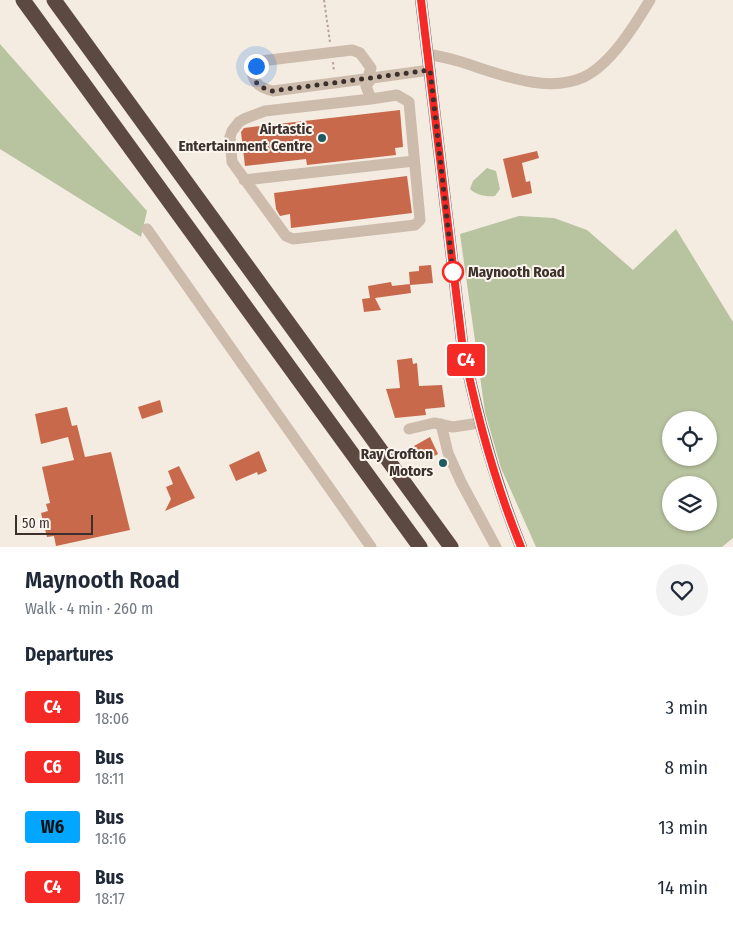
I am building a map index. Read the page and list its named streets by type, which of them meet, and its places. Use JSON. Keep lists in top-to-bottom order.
{
  "places": ["Airtastic Entertainment Centre", "Maynooth Road", "Ray Crofton Motors"],
  "lines": ["bus line C4"],
  "scale_bar": "50 m",
  "page": {
    "on_map": "C4",
    "scale": "50 m",
    "heading": [
      ["Maynooth Road", "Walk · 4 min · 260 m"],
      "Departures"
    ],
    "list": [
      {
        "mark": "C4",
        "name": "Bus",
        "note": "18:06",
        "value": "3 min"
      },
      {
        "mark": "C6",
        "name": "Bus",
        "note": "18:11",
        "value": "8 min"
      },
      {
        "mark": "W6",
        "name": "Bus",
        "note": "18:16",
        "value": "13 min"
      },
      {
        "mark": "C4",
        "name": "Bus",
        "note": "18:17",
        "value": "14 min"
      }
    ]
  }
}
